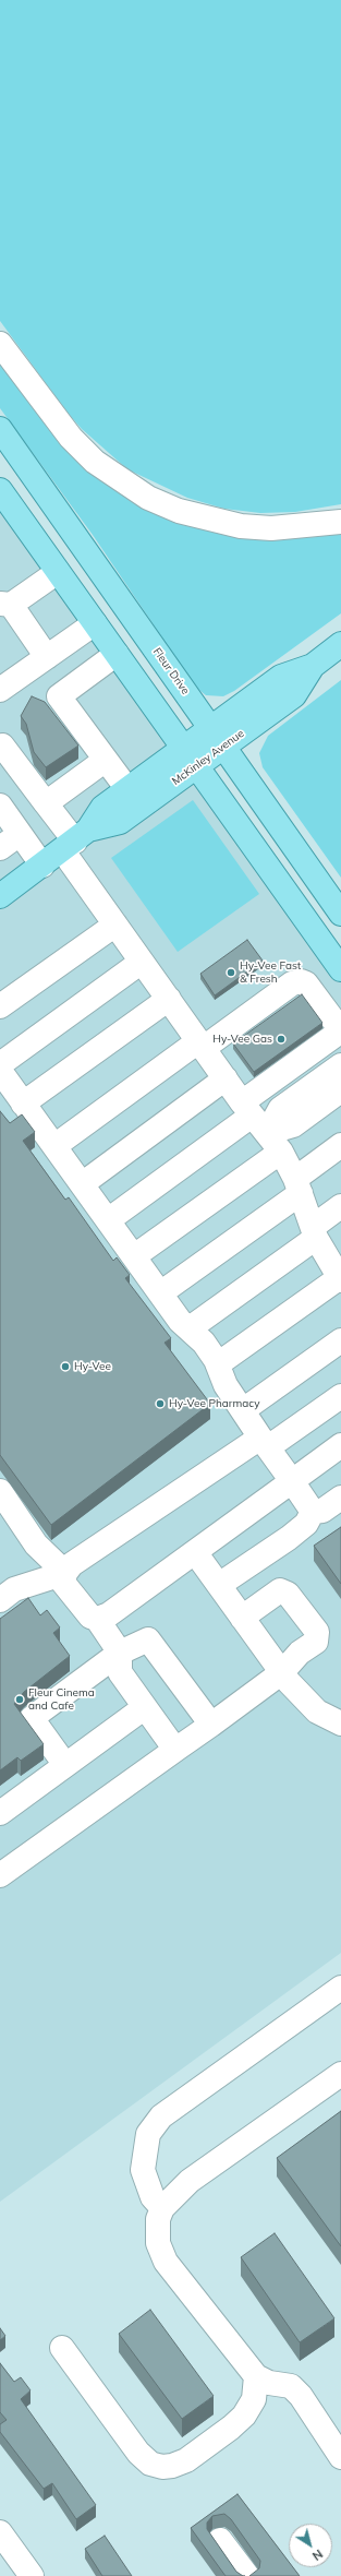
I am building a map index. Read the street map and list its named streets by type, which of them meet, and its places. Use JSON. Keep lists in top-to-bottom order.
{
  "streets": {
    "main road": ["Fleur Drive", "McKinley Avenue"]
  },
  "crossings": [
    ["Fleur Drive", "McKinley Avenue"]
  ],
  "places": [
    "Hy-Vee Fast & Fresh",
    "Hy-Vee Gas",
    "Hy-Vee",
    "Hy-Vee Pharmacy",
    "Fleur Cinema and Cafe"
  ],
  "north": "bottom right"
}
